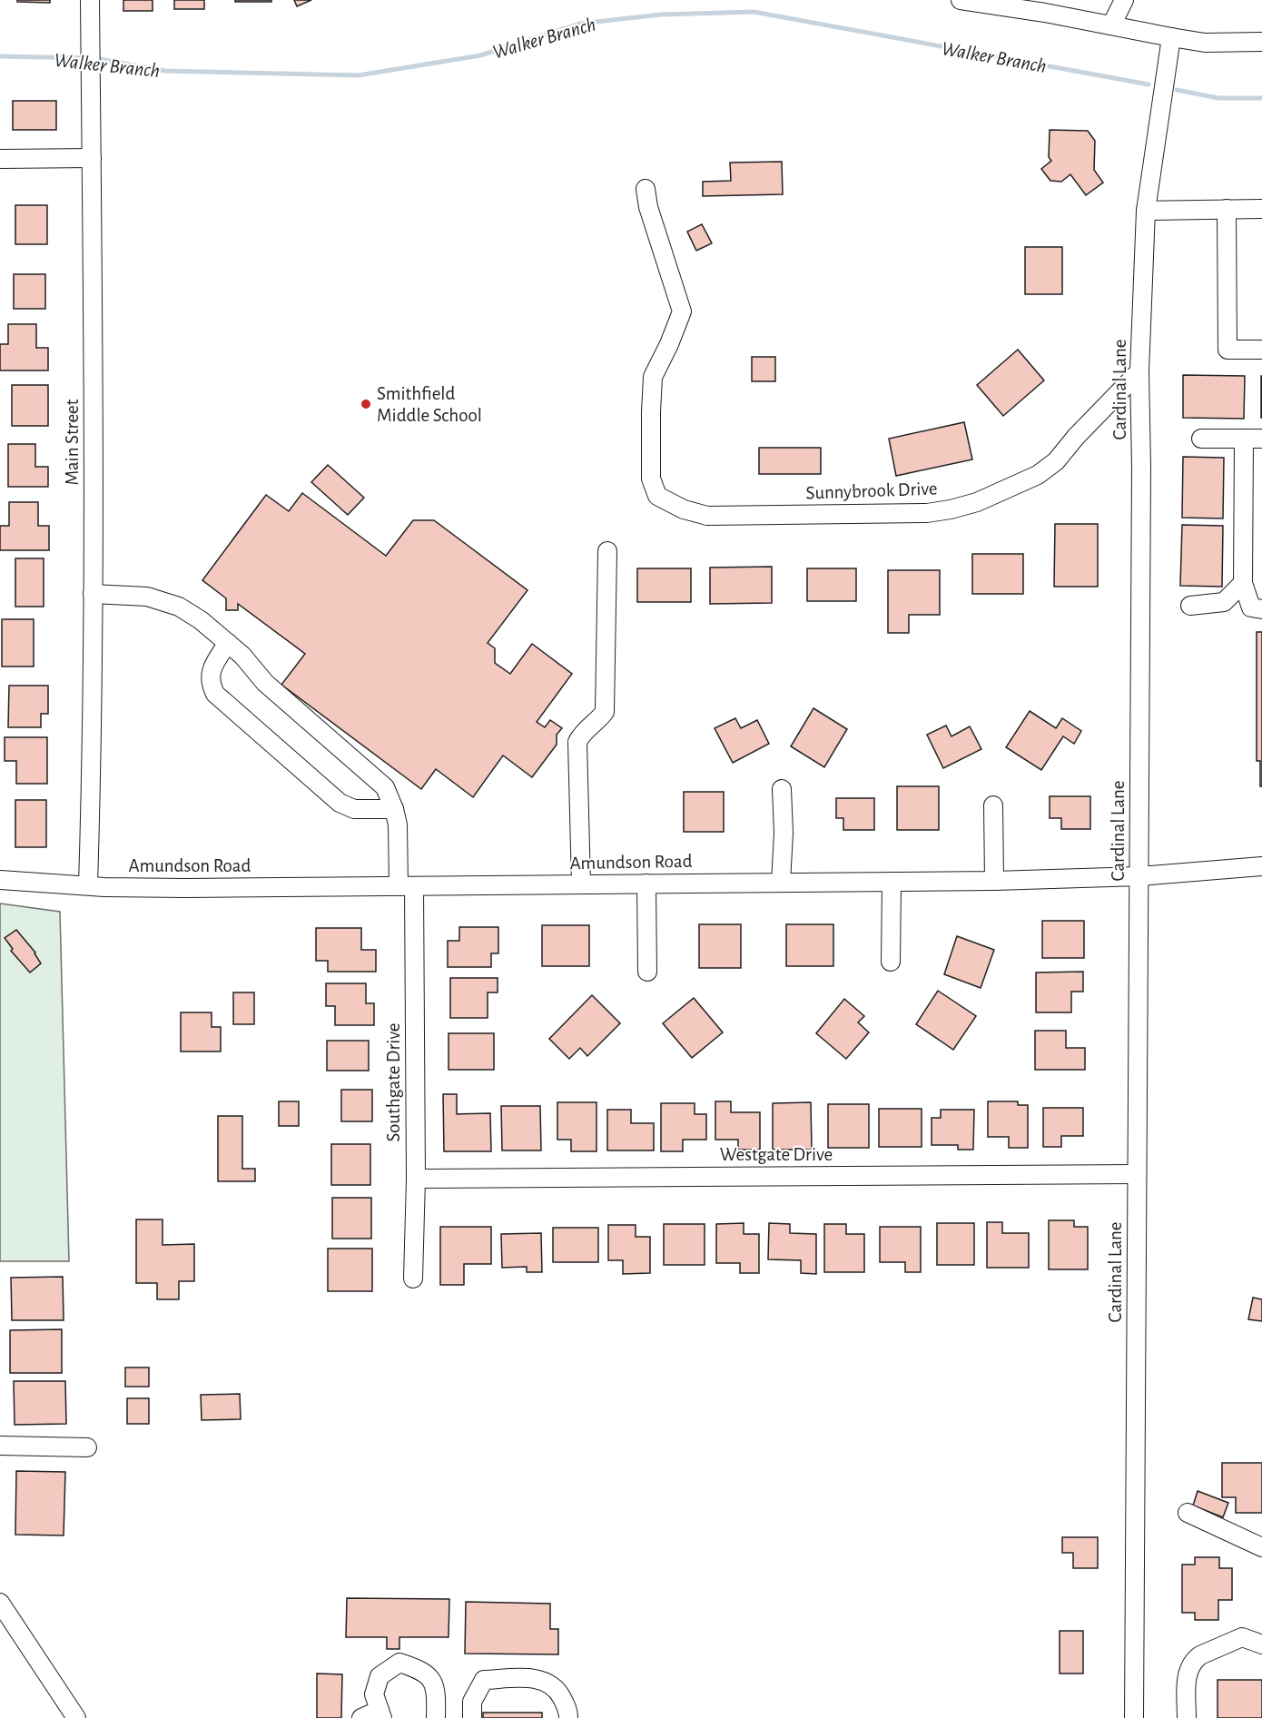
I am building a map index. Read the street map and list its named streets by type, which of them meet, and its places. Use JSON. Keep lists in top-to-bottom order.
{
  "streets": {
    "street": [
      "Cardinal Lane",
      "Main Street",
      "Sunnybrook Drive",
      "Amundson Road",
      "Southgate Drive",
      "Westgate Drive"
    ]
  },
  "crossings": [
    ["Cardinal Lane", "Sunnybrook Drive"],
    ["Cardinal Lane", "Amundson Road"],
    ["Cardinal Lane", "Westgate Drive"],
    ["Main Street", "Amundson Road"],
    ["Main Street", "Southgate Drive"],
    ["Amundson Road", "Southgate Drive"],
    ["Southgate Drive", "Westgate Drive"]
  ],
  "water": ["Walker Branch"],
  "places": ["Smithfield Middle School"]
}
